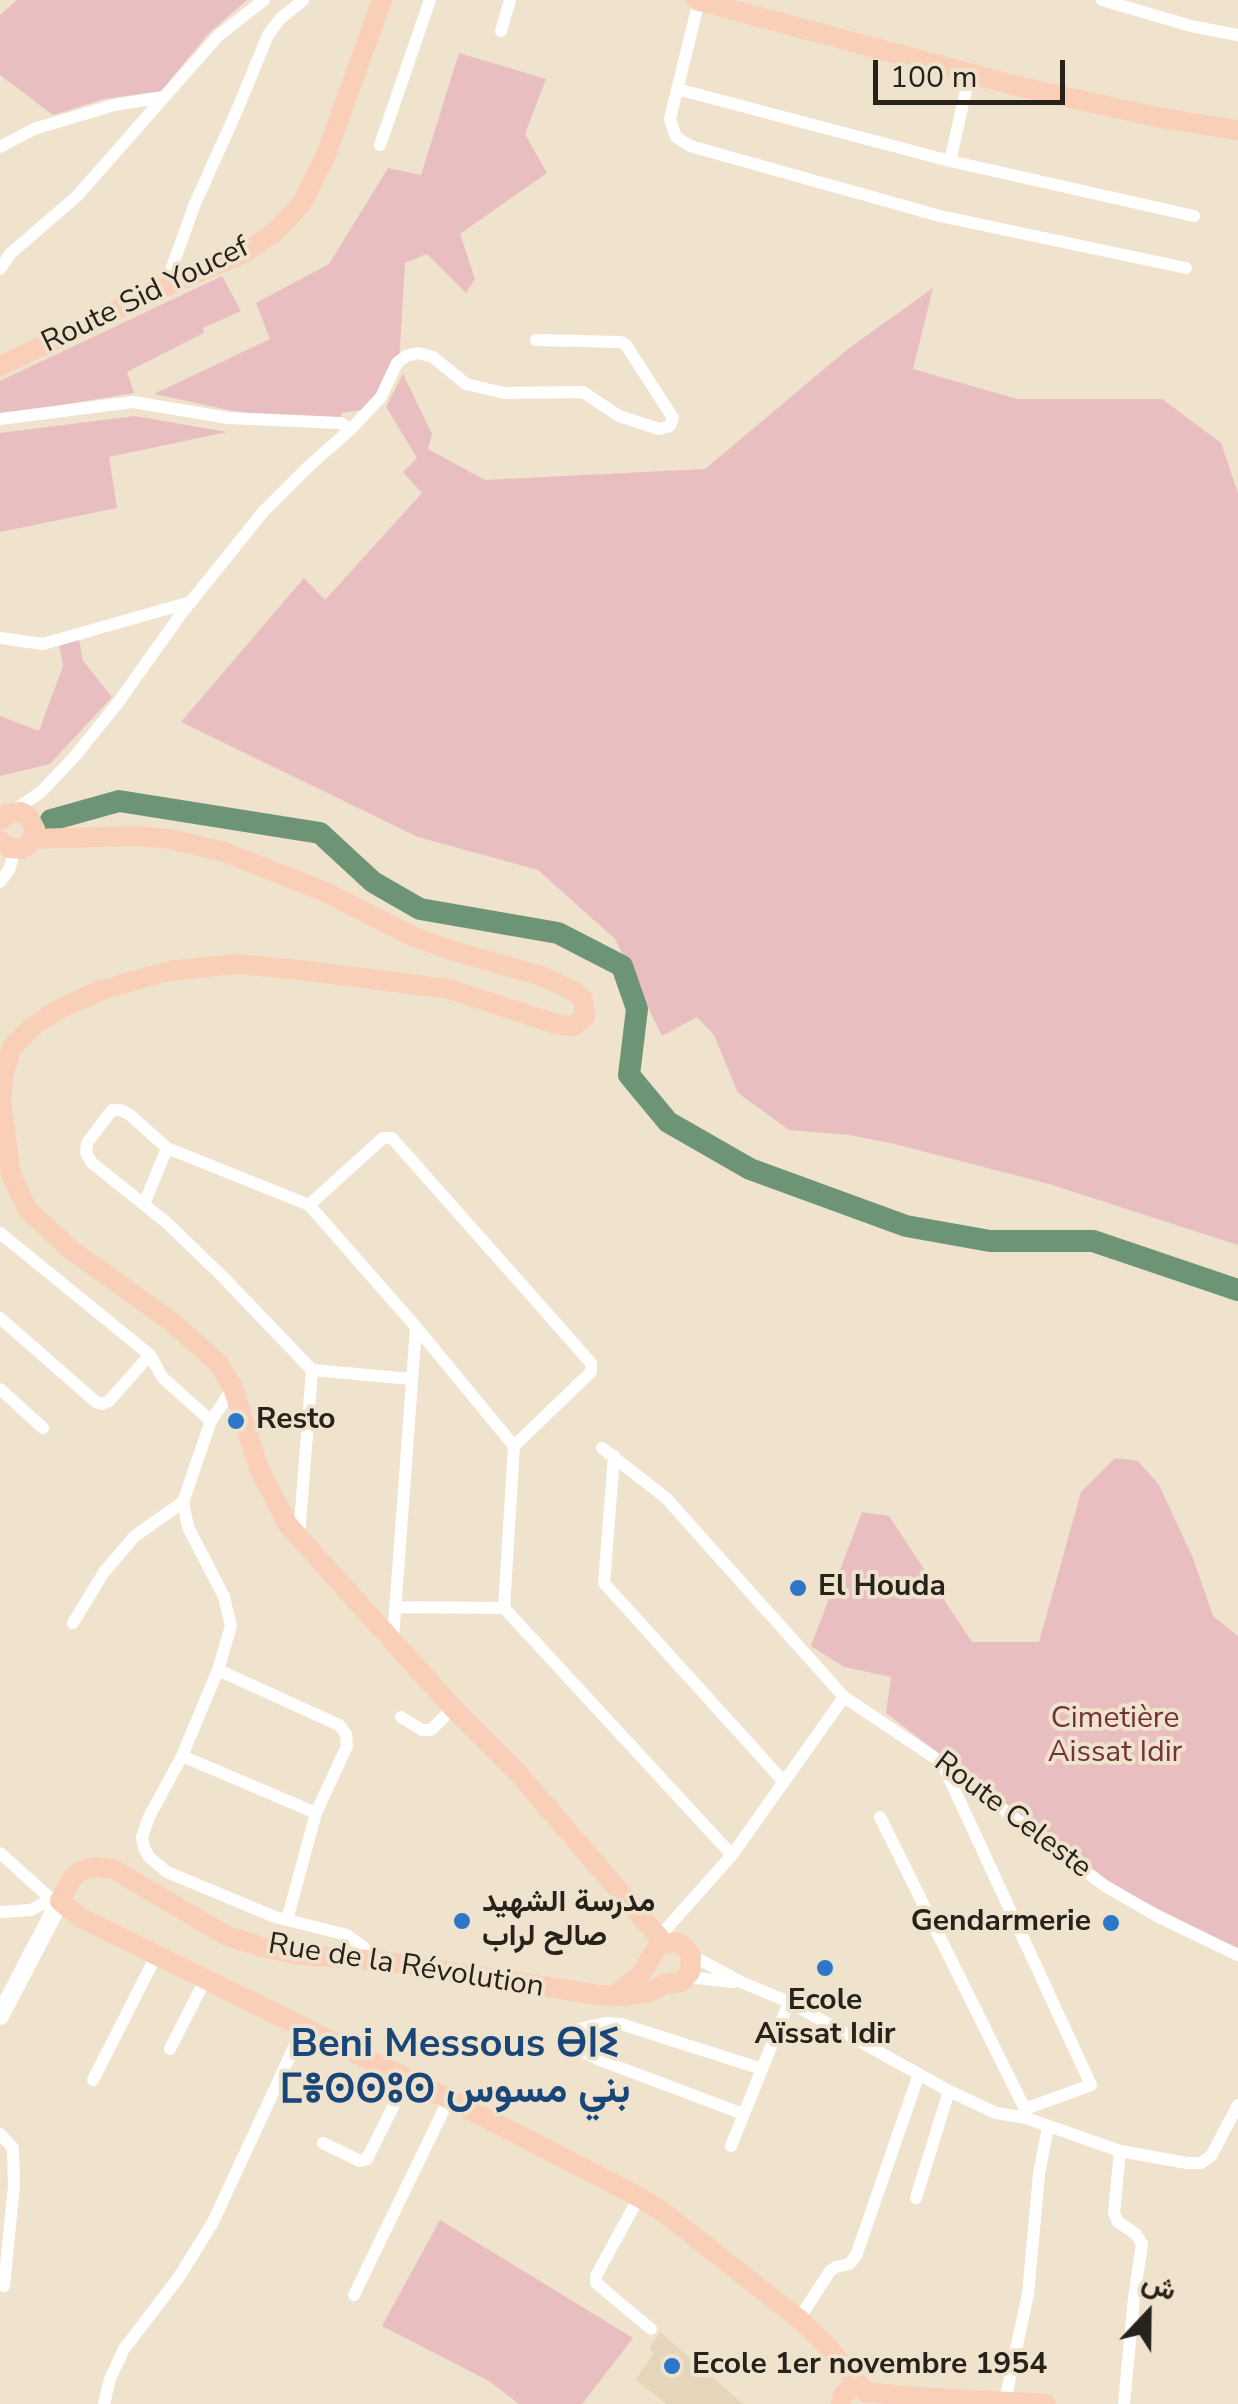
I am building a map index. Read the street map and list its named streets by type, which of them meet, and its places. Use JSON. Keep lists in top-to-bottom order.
{
  "streets": {
    "main road": ["Route Sid Youcef", "Rue de la Révolution"],
    "street": ["Route Celeste"]
  },
  "districts": ["Beni Messous ⴱⵏⵉ ⵎⴻⵙⵙⵓⵙ بني مسوس"],
  "parks": ["Cimetière Aissat Idir"],
  "places": [
    "Resto",
    "El Houda",
    "مدرسة الشهيد صالح لراب",
    "Gendarmerie",
    "Ecole Aïssat Idir",
    "Ecole 1er novembre 1954"
  ],
  "scale_bar": "100 m",
  "north": "top"
}
